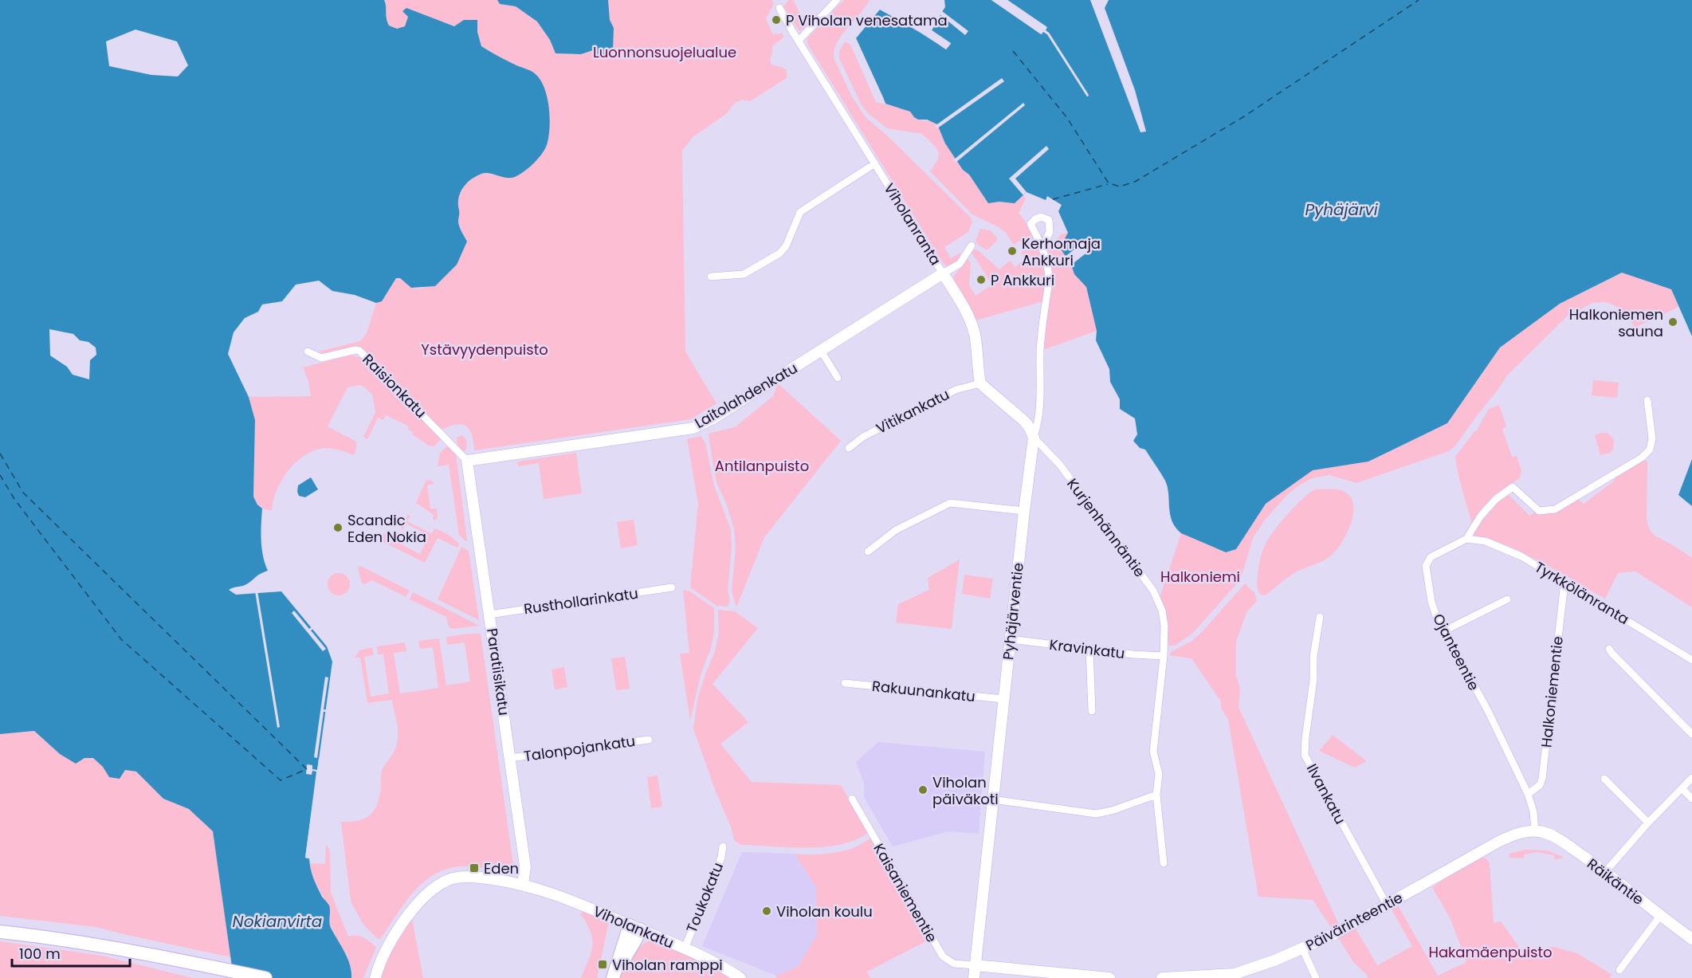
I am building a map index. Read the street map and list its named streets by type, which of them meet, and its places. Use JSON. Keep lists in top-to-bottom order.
{
  "streets": {
    "street": [
      "Viholanranta",
      "Raisionkatu",
      "Laitolahdenkatu",
      "Vitikankatu",
      "Kurjenhännäntie",
      "Tyrkkölänranta",
      "Rusthollarinkatu",
      "Pyhäjärventie",
      "Kravinkatu",
      "Ojanteentie",
      "Paratiisikatu",
      "Rakuunankatu",
      "Halkoniementie",
      "Talonpojankatu",
      "Ilvankatu",
      "Räikäntie",
      "Kaisaniementie",
      "Toukokatu",
      "Päivärinteentie",
      "Viholankatu"
    ]
  },
  "crossings": [
    ["Viholanranta", "Laitolahdenkatu"],
    ["Viholanranta", "Vitikankatu"],
    ["Raisionkatu", "Laitolahdenkatu"],
    ["Raisionkatu", "Paratiisikatu"],
    ["Laitolahdenkatu", "Paratiisikatu"],
    ["Kurjenhännäntie", "Pyhäjärventie"],
    ["Kurjenhännäntie", "Kravinkatu"],
    ["Tyrkkölänranta", "Ojanteentie"],
    ["Tyrkkölänranta", "Halkoniementie"],
    ["Rusthollarinkatu", "Paratiisikatu"],
    ["Pyhäjärventie", "Kravinkatu"],
    ["Pyhäjärventie", "Rakuunankatu"],
    ["Pyhäjärventie", "Kaisaniementie"],
    ["Ojanteentie", "Halkoniementie"],
    ["Ojanteentie", "Räikäntie"],
    ["Ojanteentie", "Päivärinteentie"],
    ["Paratiisikatu", "Talonpojankatu"],
    ["Paratiisikatu", "Viholankatu"],
    ["Ilvankatu", "Päivärinteentie"],
    ["Räikäntie", "Päivärinteentie"],
    ["Toukokatu", "Viholankatu"]
  ],
  "water": ["Pyhäjärvi", "Nokianvirta"],
  "parks": [
    "Luonnonsuojelualue",
    "Ystävyydenpuisto",
    "Antilanpuisto",
    "Halkoniemi",
    "Hakamäenpuisto"
  ],
  "places": {
    "other": [
      "P Viholan venesatama",
      "Kerhomaja Ankkuri",
      "P Ankkuri",
      "Halkoniemen sauna",
      "Scandic Eden Nokia",
      "Viholan päiväkoti",
      "Viholan koulu"
    ],
    "transit": ["Eden", "Viholan ramppi"]
  },
  "scale_bar": "100 m"
}
